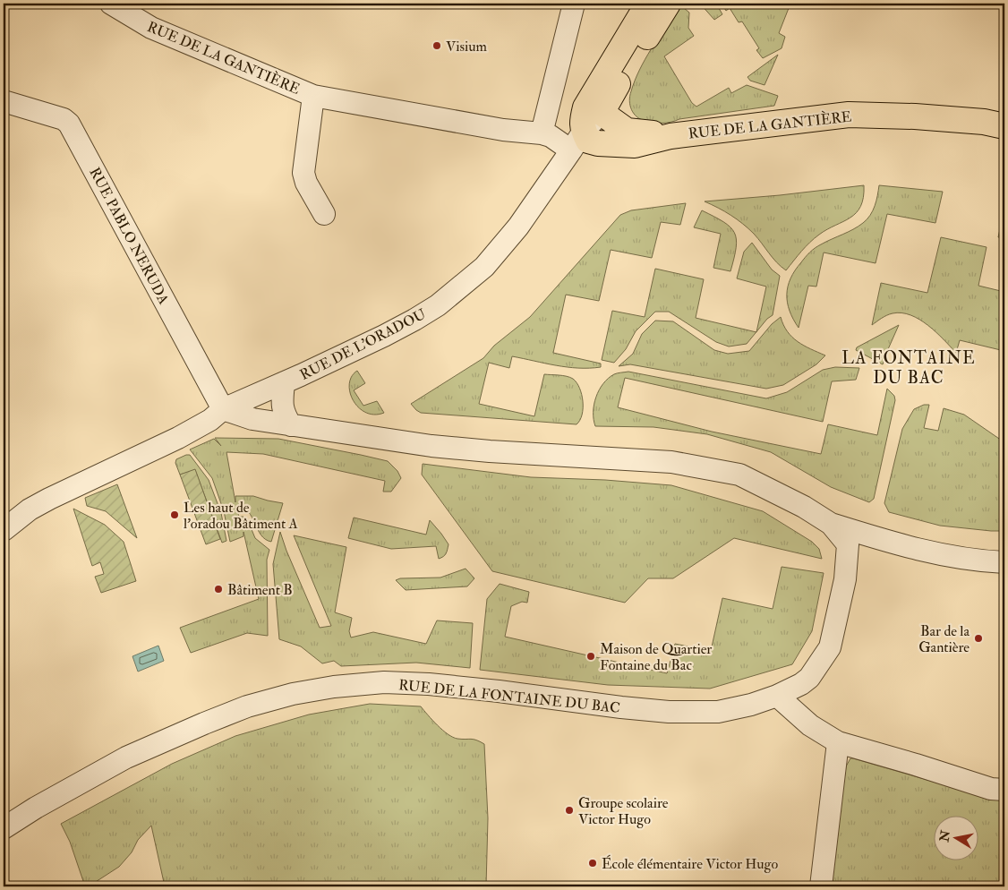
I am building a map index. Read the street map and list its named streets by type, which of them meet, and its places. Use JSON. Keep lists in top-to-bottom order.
{
  "streets": {
    "main road": ["RUE DE LA GANTIÈRE"],
    "street": ["RUE PABLO NERUDA", "RUE DE L'ORADOU", "RUE DE LA FONTAINE DU BAC"]
  },
  "crossings": [
    ["RUE DE LA GANTIÈRE", "RUE DE L'ORADOU"],
    ["RUE PABLO NERUDA", "RUE DE L'ORADOU"],
    ["RUE PABLO NERUDA", "RUE DE LA FONTAINE DU BAC"],
    ["RUE DE L'ORADOU", "RUE DE LA FONTAINE DU BAC"]
  ],
  "districts": ["LA FONTAINE DU BAC"],
  "places": [
    "Visium",
    "Les haut de l'oradou Bâtiment A",
    "Bâtiment B",
    "Bar de la Gantière",
    "Maison de Quartier Fontaine du Bac",
    "Groupe scolaire Victor Hugo",
    "École élémentaire Victor Hugo"
  ],
  "north": "left"
}
